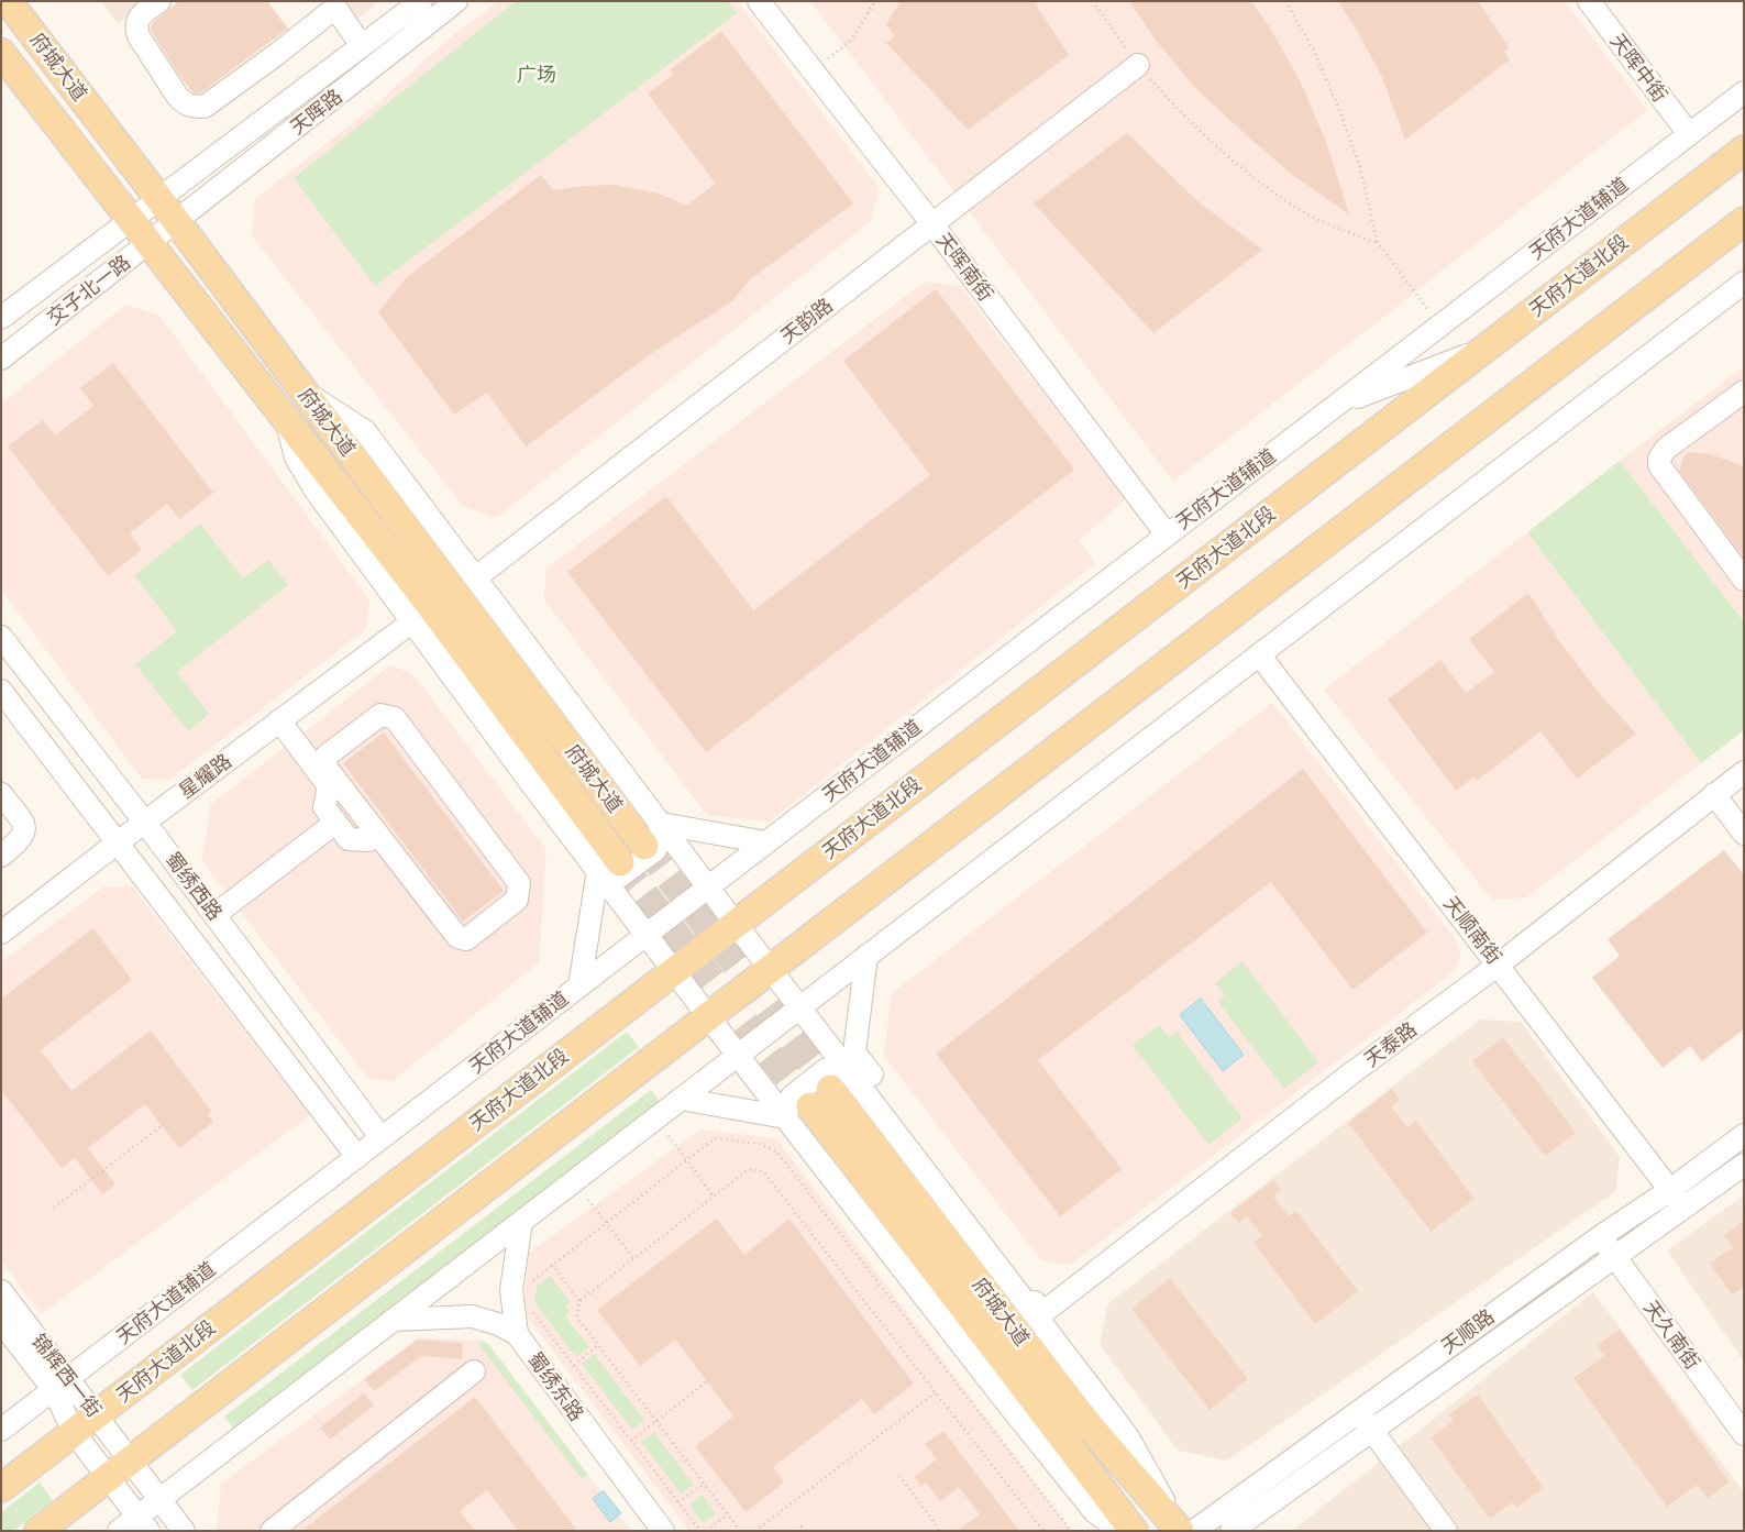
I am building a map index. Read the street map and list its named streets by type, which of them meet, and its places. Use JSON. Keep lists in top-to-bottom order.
{
  "streets": {
    "main road": ["府城大道", "天府大道北段"],
    "street": [
      "天晖中街",
      "天晖路",
      "天府大道辅道",
      "天晖南街",
      "交子北一路",
      "天韵路",
      "星耀路",
      "蜀绣西路",
      "天顺南街",
      "天泰路",
      "天顺路",
      "天久南街",
      "锦辉西一街",
      "蜀绣东路"
    ]
  },
  "crossings": [
    ["府城大道", "天晖路"],
    ["府城大道", "交子北一路"],
    ["天晖中街", "天府大道辅道"],
    ["天晖路", "交子北一路"],
    ["天府大道辅道", "天晖南街"],
    ["天府大道辅道", "蜀绣西路"],
    ["天府大道辅道", "锦辉西一街"],
    ["天晖南街", "天韵路"],
    ["天府大道北段", "锦辉西一街"],
    ["星耀路", "蜀绣西路"],
    ["天顺南街", "天泰路"],
    ["天顺南街", "天顺路"],
    ["天顺路", "天久南街"]
  ],
  "parks": ["广场"]
}
